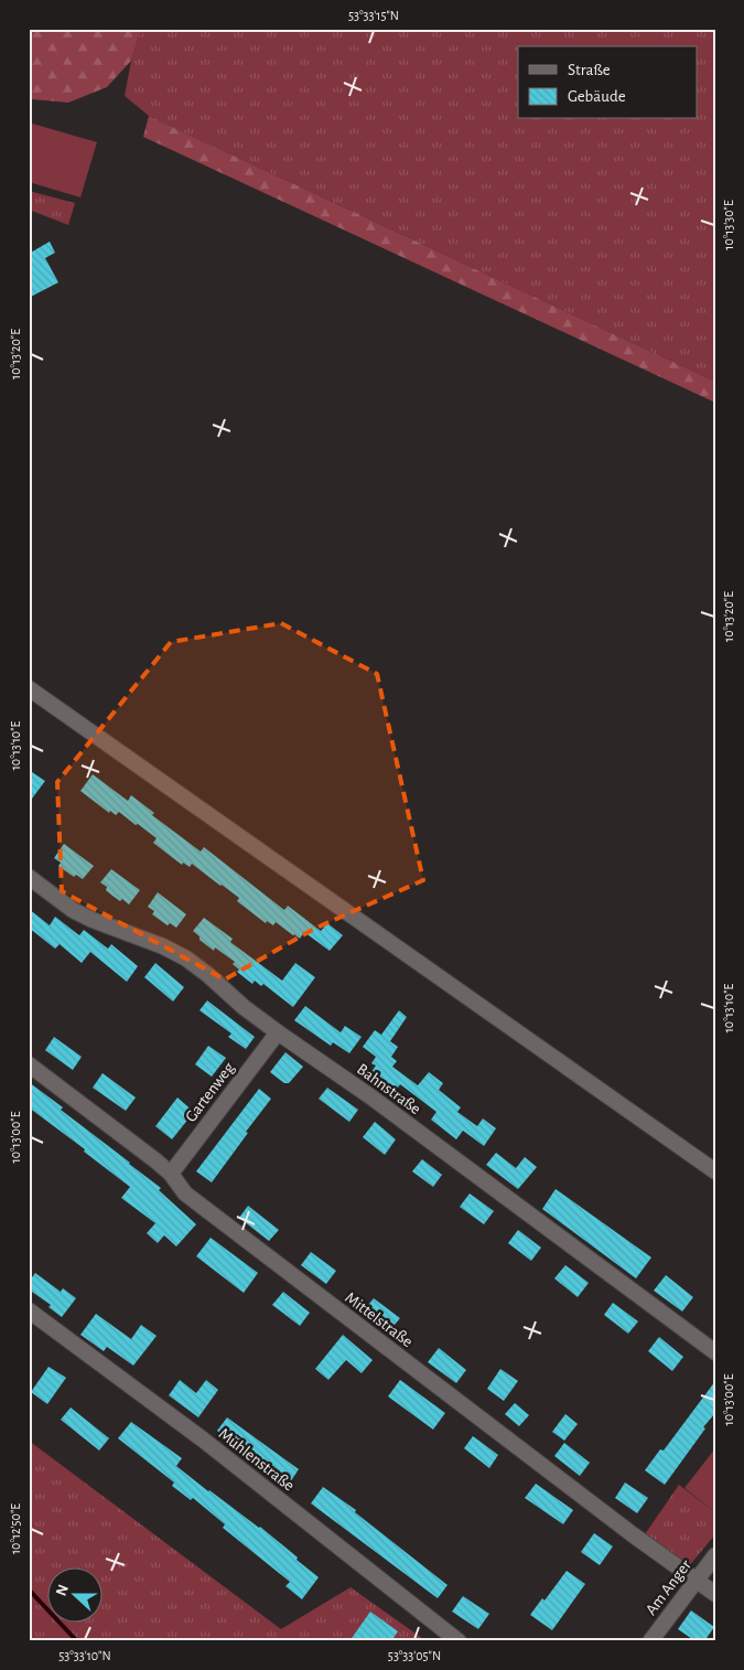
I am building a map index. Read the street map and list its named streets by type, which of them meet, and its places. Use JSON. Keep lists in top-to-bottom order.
{
  "streets": {
    "street": [
      "Bahnstraße",
      "Gartenweg",
      "Mittelstraße",
      "Mühlenstraße",
      "Am Anger"
    ]
  },
  "crossings": [
    ["Bahnstraße", "Gartenweg"],
    ["Gartenweg", "Mittelstraße"],
    ["Mittelstraße", "Am Anger"]
  ],
  "legend": ["Straße", "Gebäude"],
  "north": "left",
  "coordinates": [
    "53°33'15\"N",
    "10°13'30\"E",
    "10°13'20\"E",
    "10°13'10\"E",
    "10°13'00\"E",
    "10°12'50\"E",
    "53°33'10\"N",
    "53°33'05\"N"
  ]
}
